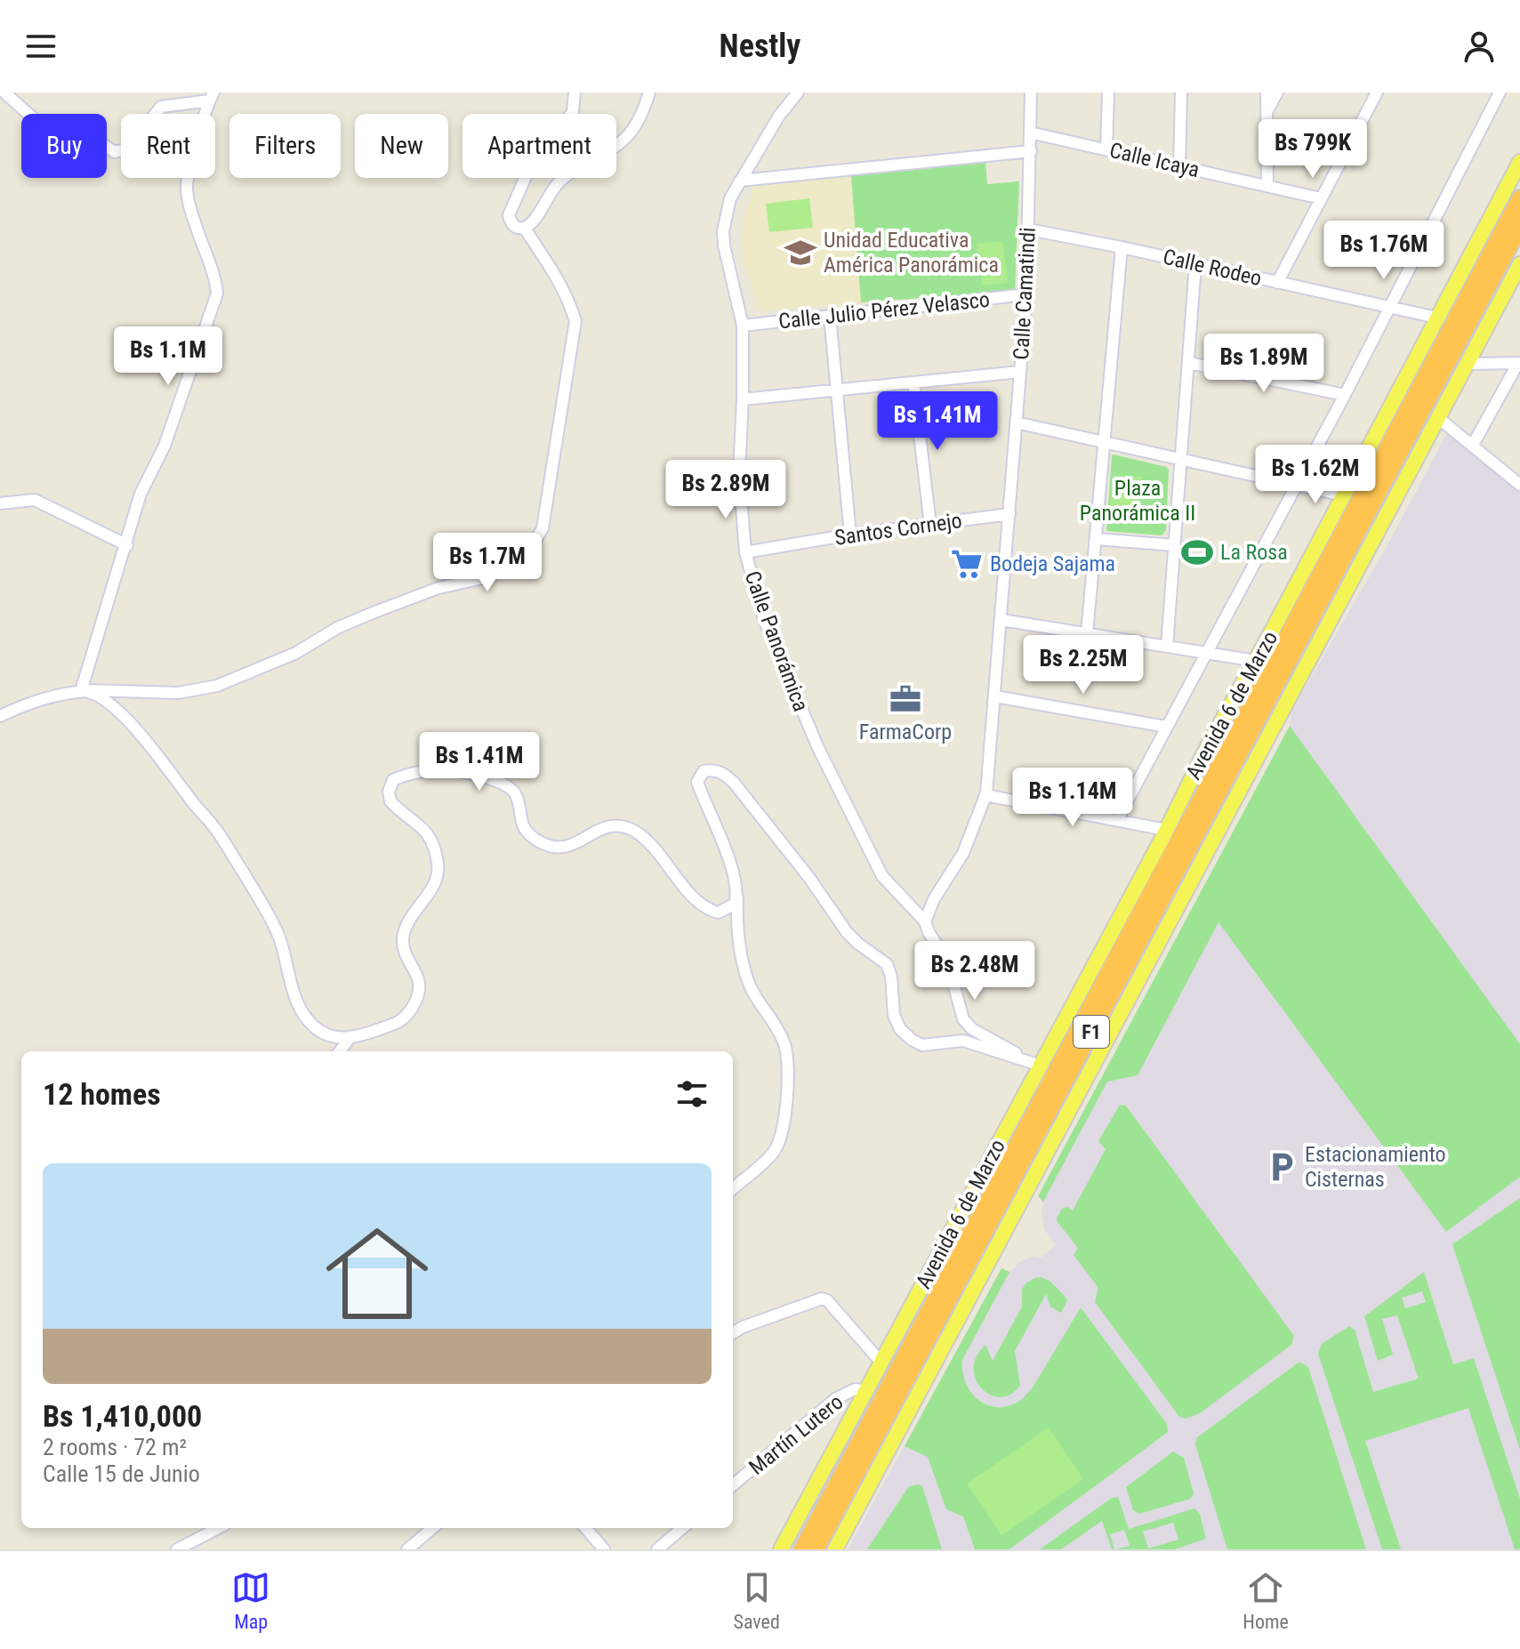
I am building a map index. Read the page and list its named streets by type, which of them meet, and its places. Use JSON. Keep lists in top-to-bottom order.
{
  "streets": {
    "highway": ["Avenida 6 de Marzo", "F1"],
    "street": [
      "Calle Icaya",
      "Calle Rodeo",
      "Calle Camatindi",
      "Calle Julio Pérez Velasco",
      "Santos Cornejo",
      "Calle Panorámica",
      "Martín Lutero"
    ]
  },
  "crossings": [
    ["Calle Icaya", "Calle Camatindi"],
    ["Calle Rodeo", "Calle Camatindi"],
    ["Calle Rodeo", "Avenida 6 de Marzo"],
    ["Calle Camatindi", "Calle Julio Pérez Velasco"],
    ["Calle Camatindi", "Santos Cornejo"],
    ["Calle Camatindi", "Calle Panorámica"],
    ["Calle Julio Pérez Velasco", "Calle Panorámica"],
    ["Santos Cornejo", "Calle Panorámica"],
    ["Avenida 6 de Marzo", "Martín Lutero"]
  ],
  "parks": ["Plaza Panorámica II"],
  "places": {
    "school or university": ["Unidad Educativa América Panorámica"],
    "sports": ["La Rosa"],
    "supermarket": ["Bodeja Sajama"],
    "office": ["FarmaCorp"],
    "parking": ["Estacionamiento Cisternas"]
  },
  "page": {
    "header": "Nestly",
    "chip": [
      "Buy",
      "Rent",
      "Filters",
      "New",
      "Apartment"
    ],
    "price": [
      "Bs 799K",
      "Bs 1.76M",
      "Bs 1.1M",
      "Bs 1.89M",
      "Bs 1.41M",
      "Bs 1.62M",
      "Bs 2.89M",
      "Bs 1.7M",
      "Bs 2.25M",
      "Bs 1.41M",
      "Bs 1.14M",
      "Bs 2.48M"
    ],
    "heading": "12 homes",
    "list": [
      {
        "name": "Bs 1,410,000",
        "note": "2 rooms · 72 m² · Calle 15 de Junio"
      }
    ],
    "tabs": ["Map", "Saved", "Home"]
  }
}
